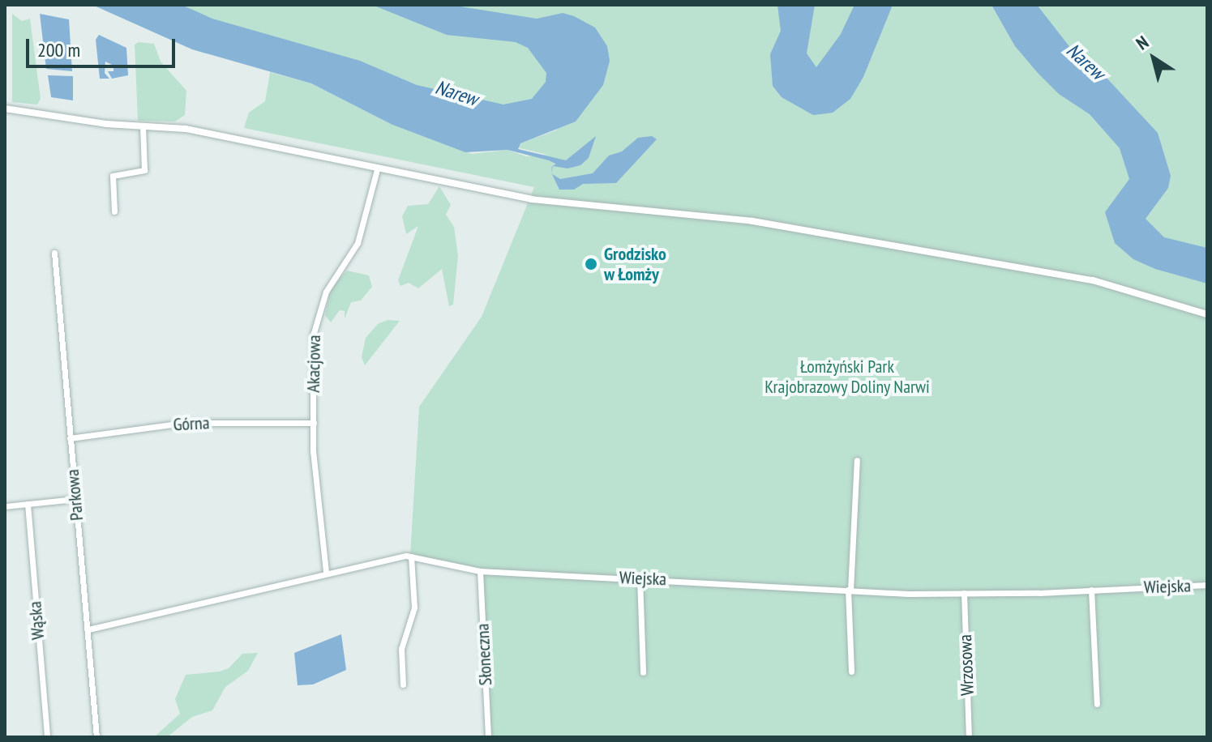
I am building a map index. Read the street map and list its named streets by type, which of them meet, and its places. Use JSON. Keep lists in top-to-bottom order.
{
  "streets": {
    "street": [
      "Akacjowa",
      "Górna",
      "Parkowa",
      "Wiejska",
      "Wąska",
      "Słoneczna",
      "Wrzosowa"
    ]
  },
  "crossings": [
    ["Akacjowa", "Górna"],
    ["Akacjowa", "Wiejska"],
    ["Górna", "Parkowa"],
    ["Parkowa", "Wiejska"],
    ["Wiejska", "Słoneczna"],
    ["Wiejska", "Wrzosowa"]
  ],
  "water": ["Narew"],
  "parks": ["Łomżyński Park Krajobrazowy Doliny Narwi"],
  "places": ["Grodzisko w Łomży"],
  "scale_bar": "200 m",
  "north": "top left"
}
